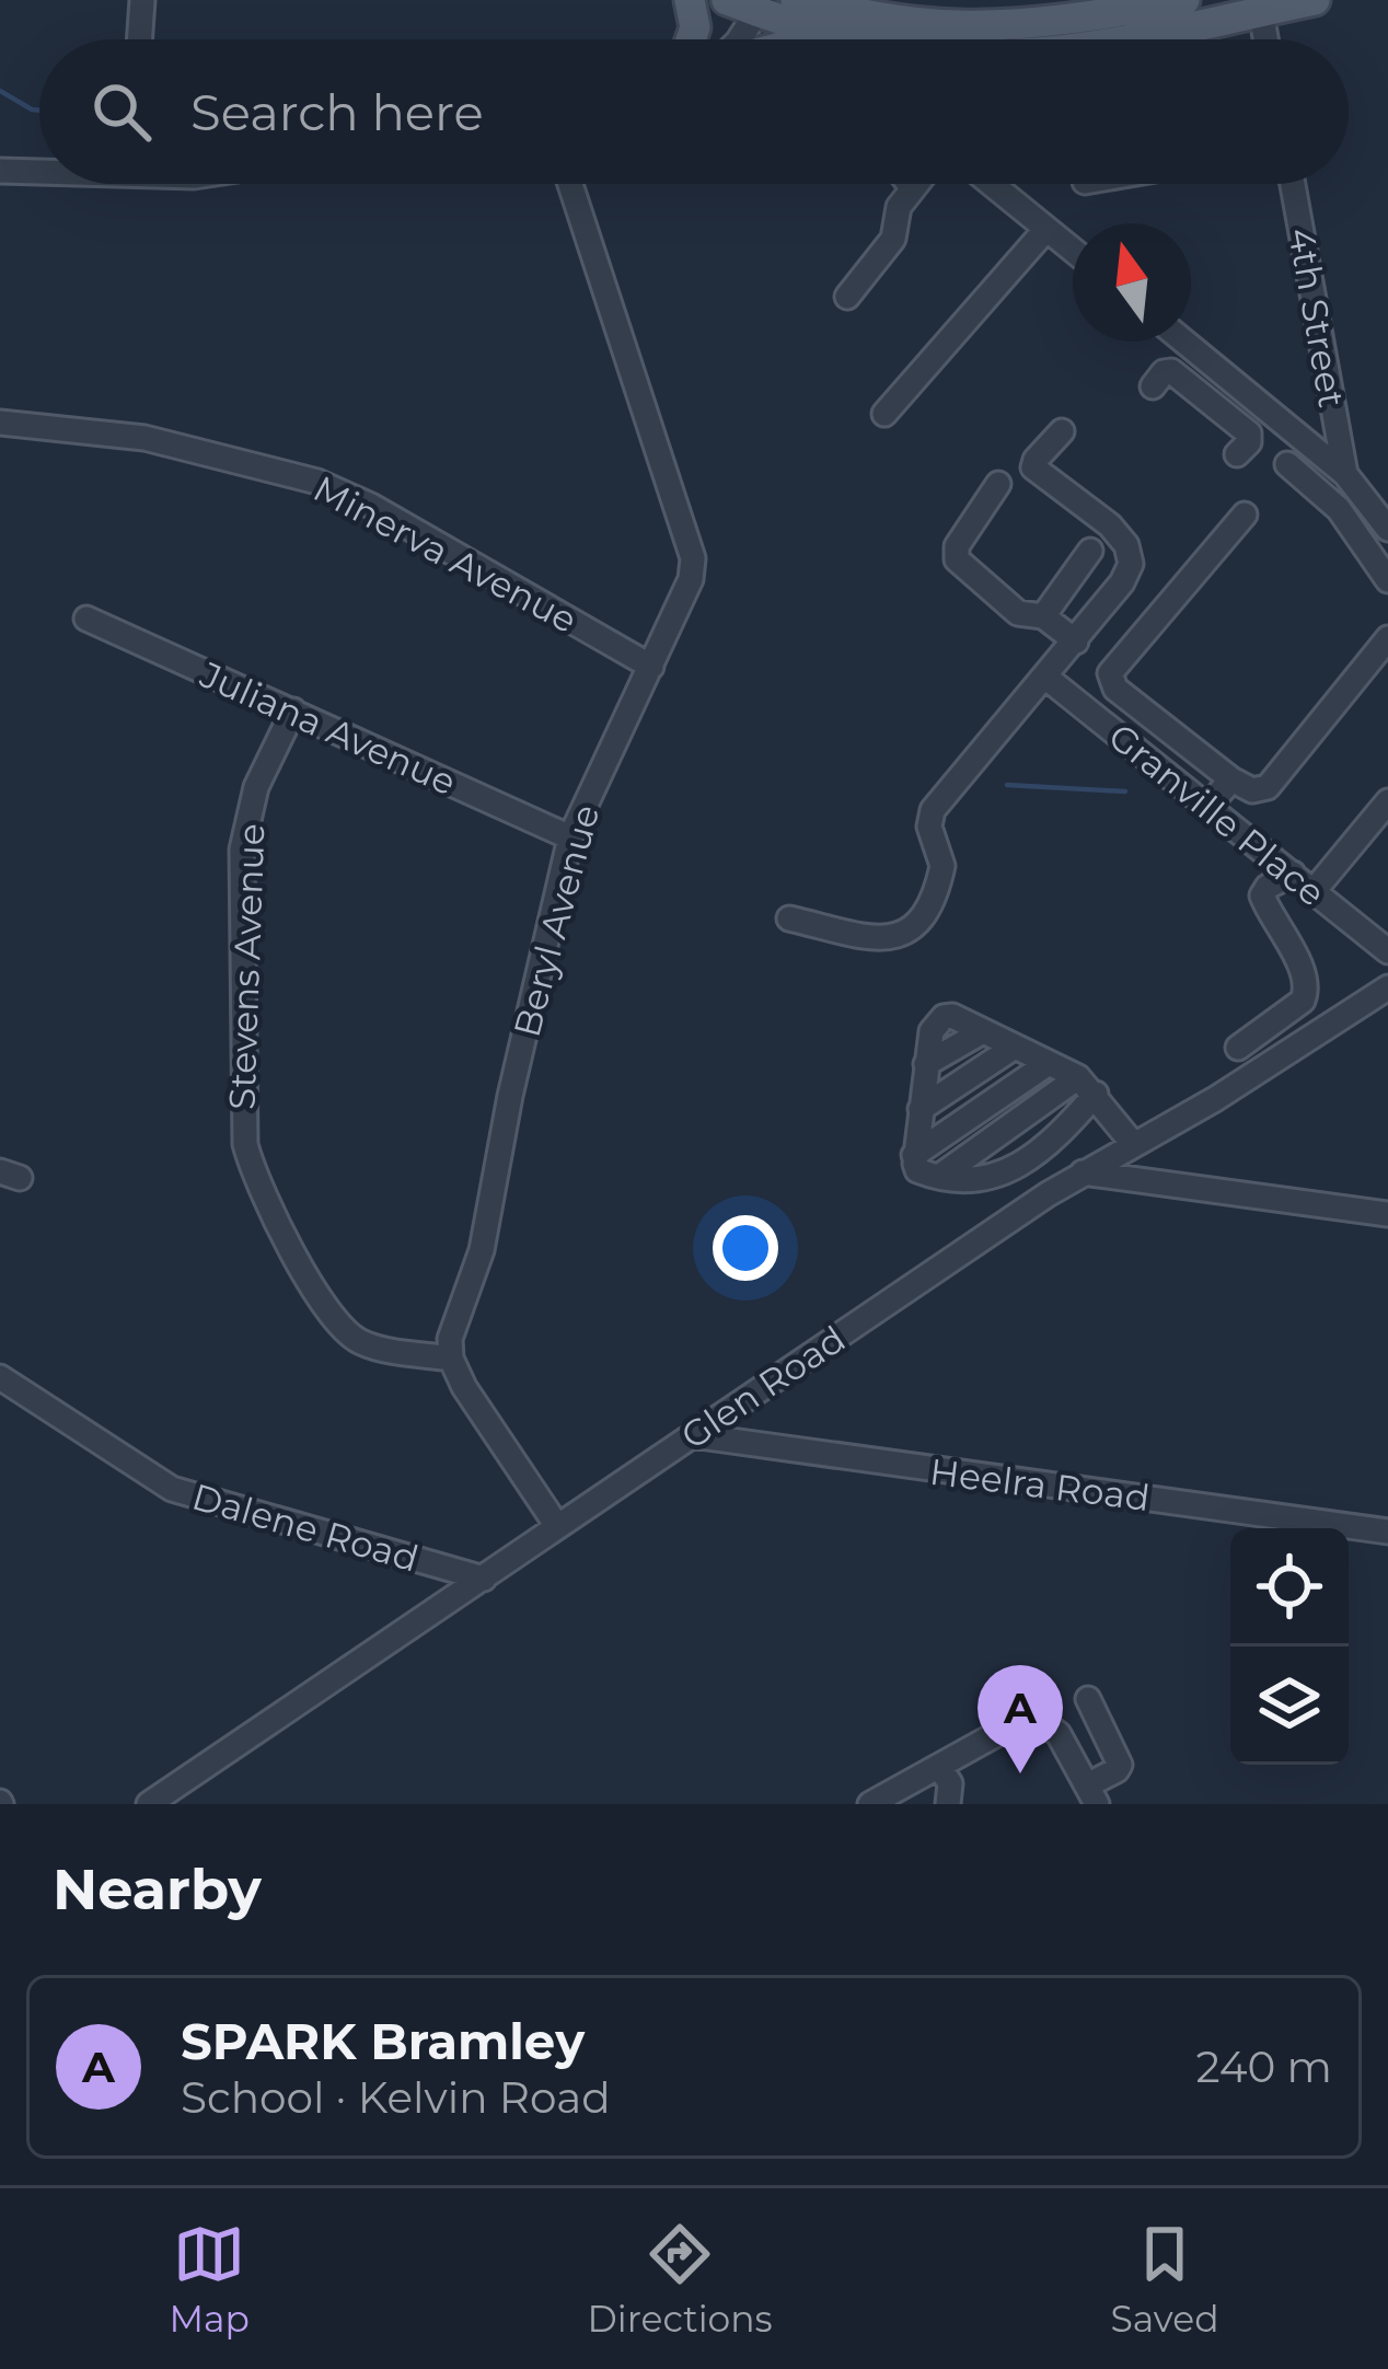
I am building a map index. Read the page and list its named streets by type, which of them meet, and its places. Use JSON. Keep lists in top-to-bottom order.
{
  "streets": {
    "street": [
      "4th Street",
      "Minerva Avenue",
      "Juliana Avenue",
      "Granville Place",
      "Beryl Avenue",
      "Stevens Avenue",
      "Glen Road",
      "Heelra Road",
      "Dalene Road"
    ]
  },
  "crossings": [
    ["Minerva Avenue", "Beryl Avenue"],
    ["Juliana Avenue", "Beryl Avenue"],
    ["Juliana Avenue", "Stevens Avenue"],
    ["Beryl Avenue", "Stevens Avenue"],
    ["Glen Road", "Heelra Road"],
    ["Glen Road", "Dalene Road"]
  ],
  "north": "top",
  "page": {
    "search": "Search here",
    "pins": "A",
    "heading": "Nearby",
    "list": [
      {
        "mark": "A",
        "name": "SPARK Bramley",
        "note": "School · Kelvin Road",
        "value": "240 m"
      }
    ],
    "nav": ["Map", "Directions", "Saved"]
  }
}
